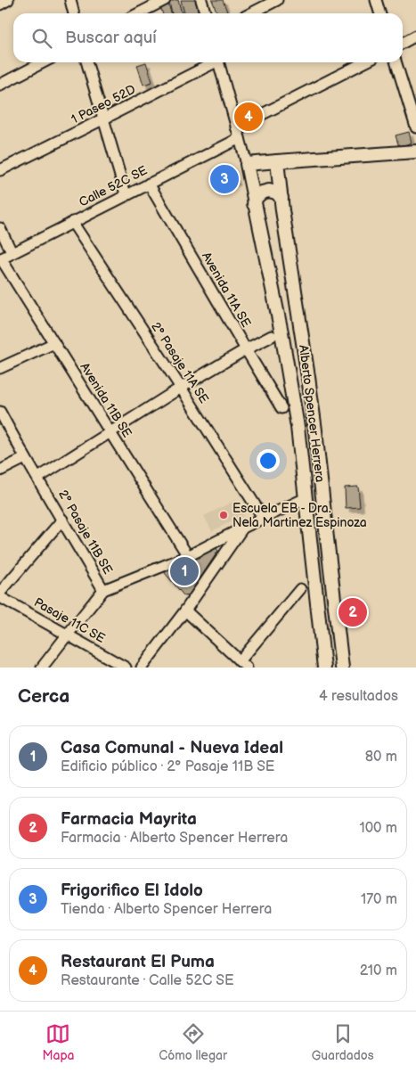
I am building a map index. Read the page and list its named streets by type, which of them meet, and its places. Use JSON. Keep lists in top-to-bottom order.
{
  "streets": {
    "street": [
      "1 Paseo 52D",
      "Calle 52C SE",
      "Avenida 11A SE",
      "2° Pasaje 11A SE",
      "Avenida 11B SE",
      "Alberto Spencer Herrera",
      "2° Pasaje 11B SE",
      "Pasaje 11C SE"
    ]
  },
  "crossings": [
    ["Calle 52C SE", "Avenida 11A SE"],
    ["Calle 52C SE", "2° Pasaje 11A SE"],
    ["Calle 52C SE", "Avenida 11B SE"],
    ["2° Pasaje 11A SE", "2° Pasaje 11B SE"],
    ["Avenida 11B SE", "2° Pasaje 11B SE"],
    ["Alberto Spencer Herrera", "2° Pasaje 11B SE"]
  ],
  "places": ["Escuela EB - Dra. Nela Martinez Espinoza"],
  "page": {
    "search": "Buscar aquí",
    "pins": [
      "4",
      "3",
      "1",
      "2"
    ],
    "heading": ["Cerca", "4 resultados"],
    "list": [
      {
        "mark": "1",
        "name": "Casa Comunal - Nueva Ideal",
        "note": "Edificio público · 2° Pasaje 11B SE",
        "value": "80 m"
      },
      {
        "mark": "2",
        "name": "Farmacia Mayrita",
        "note": "Farmacia · Alberto Spencer Herrera",
        "value": "100 m"
      },
      {
        "mark": "3",
        "name": "Frigorifico El Idolo",
        "note": "Tienda · Alberto Spencer Herrera",
        "value": "170 m"
      },
      {
        "mark": "4",
        "name": "Restaurant El Puma",
        "note": "Restaurante · Calle 52C SE",
        "value": "210 m"
      }
    ],
    "nav": ["Mapa", "Cómo llegar", "Guardados"]
  }
}
